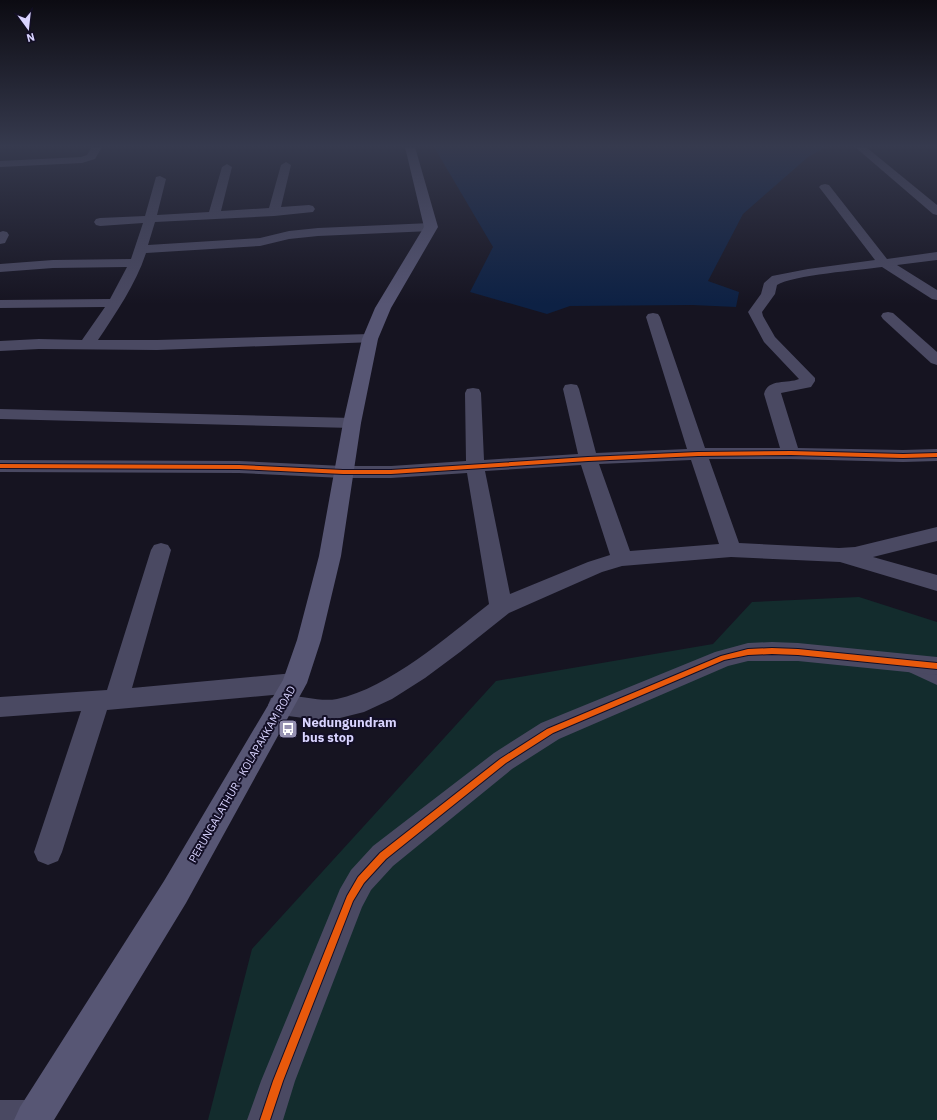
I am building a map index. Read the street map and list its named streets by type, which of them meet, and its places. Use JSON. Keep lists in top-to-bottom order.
{
  "streets": {
    "main road": ["PERUNGALATHUR - KOLAPAKKAM ROAD"]
  },
  "places": {
    "bus stop": ["Nedungundram bus stop"]
  },
  "north": "bottom"
}
